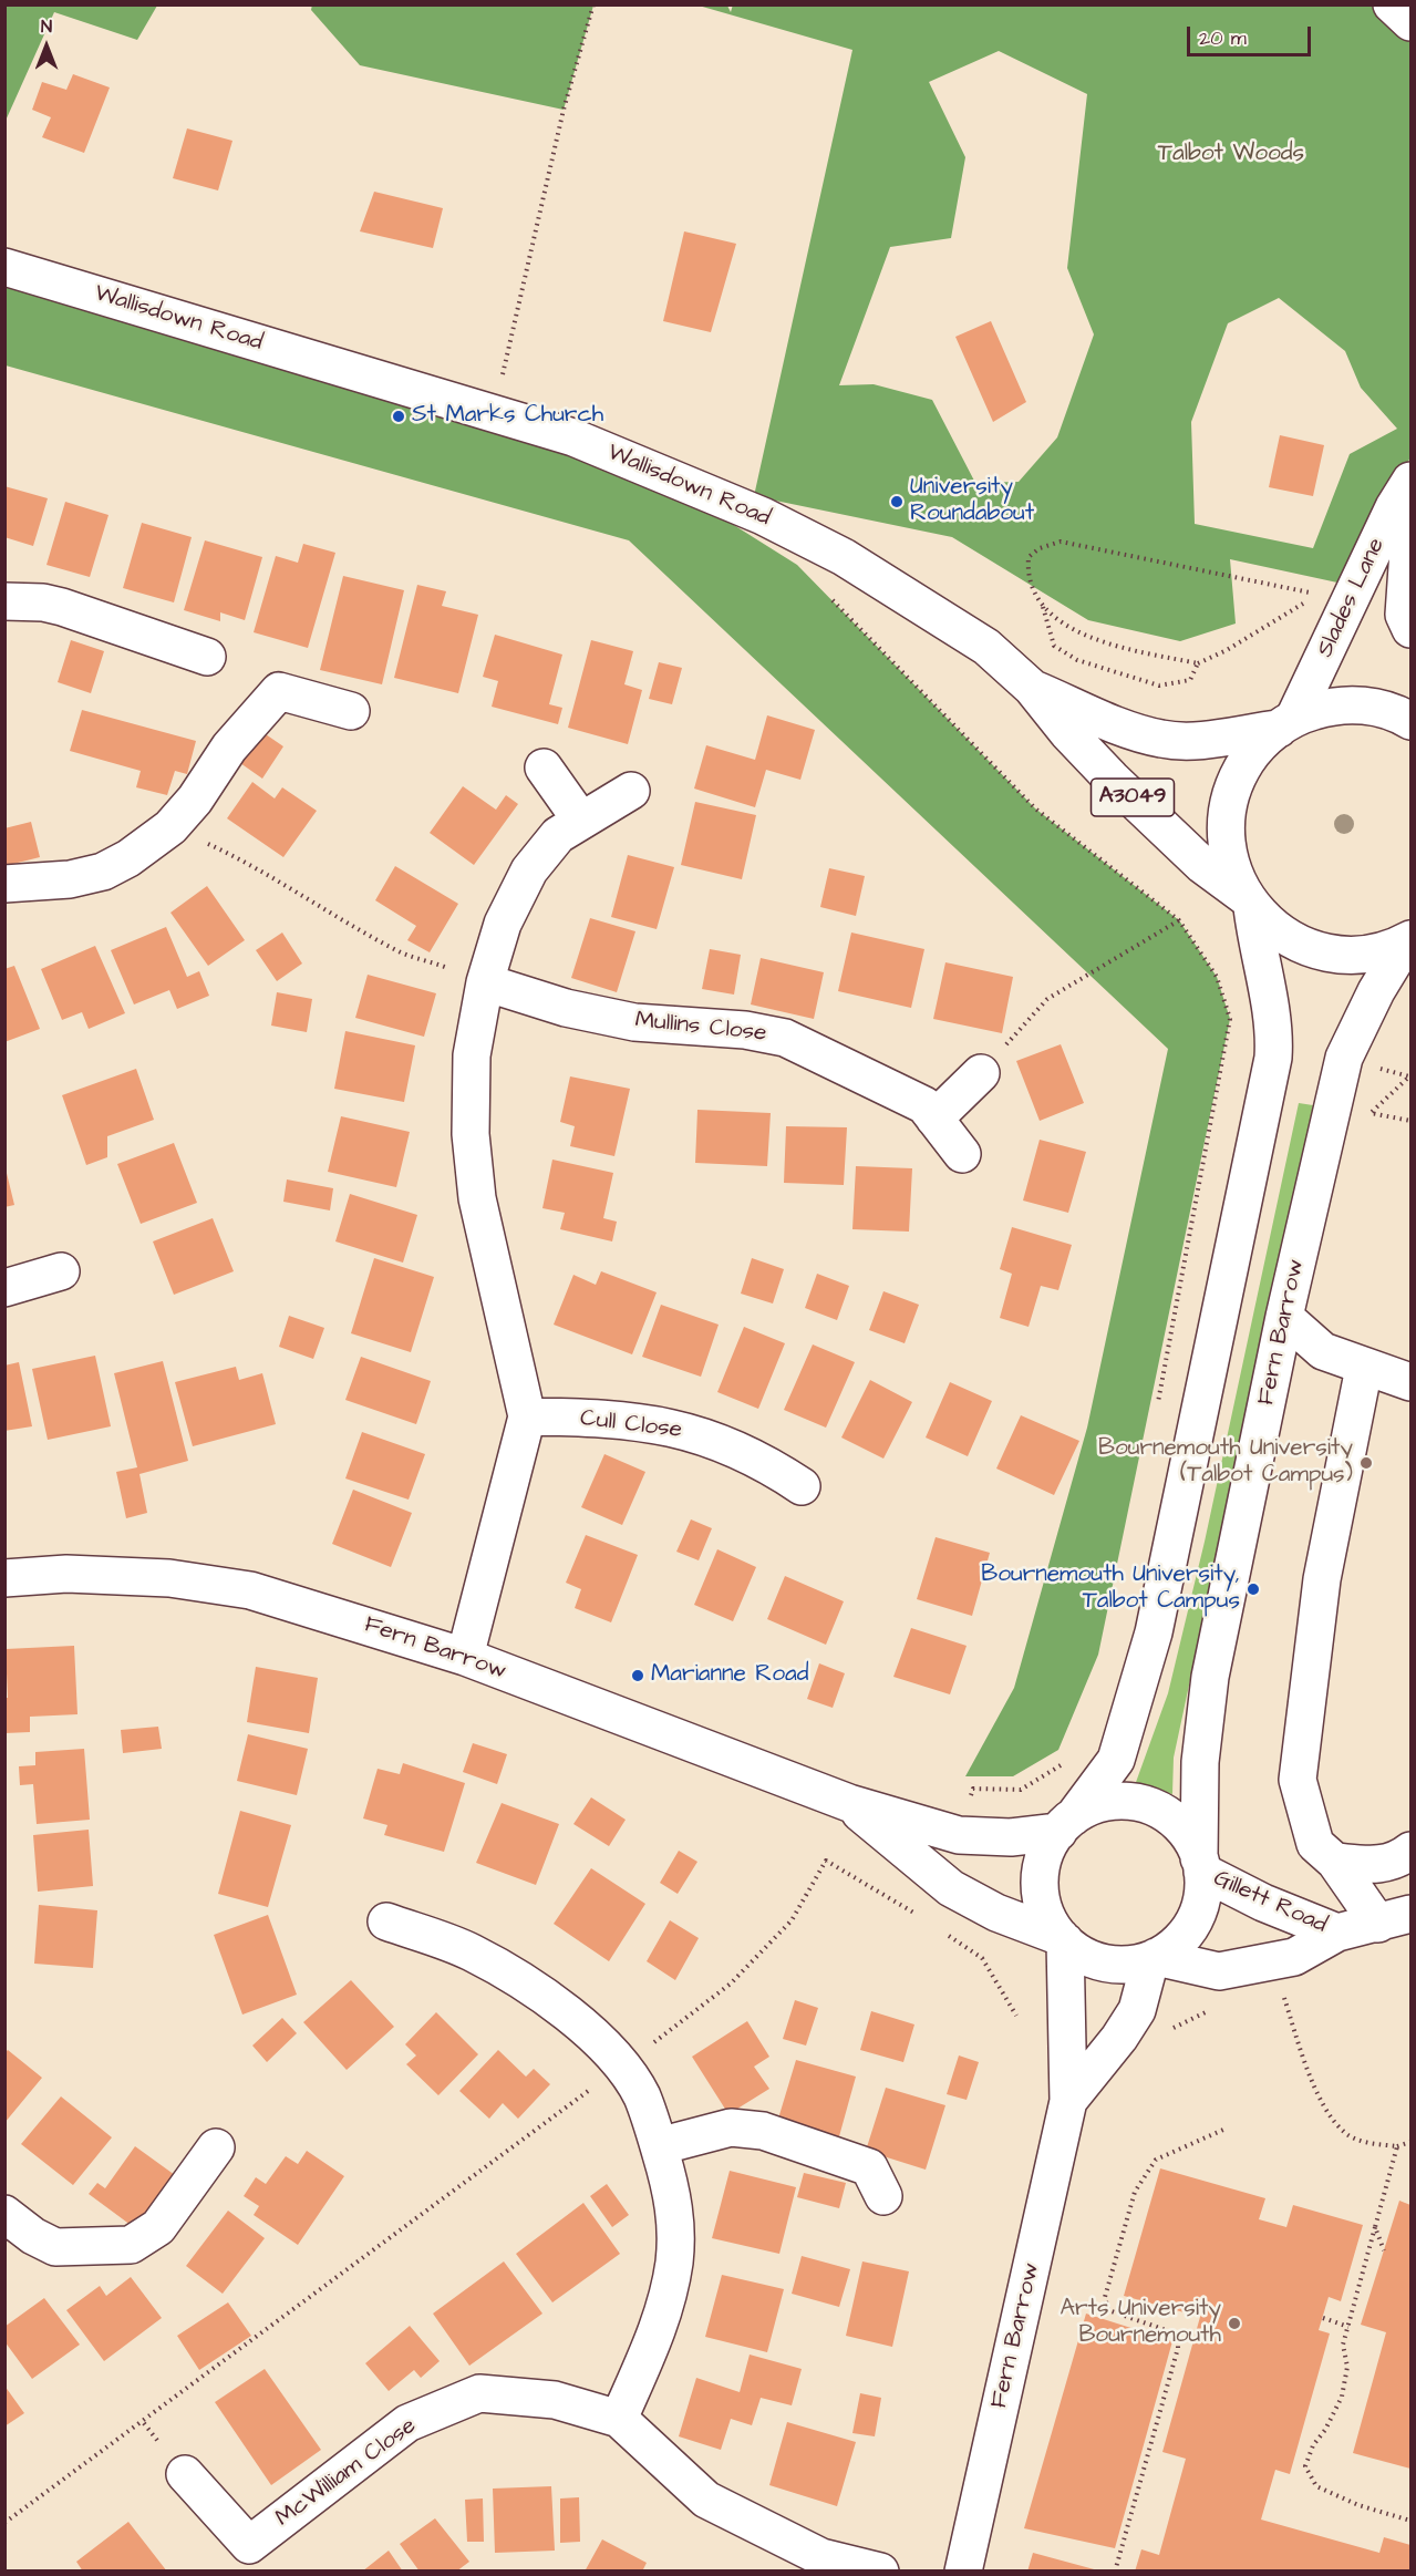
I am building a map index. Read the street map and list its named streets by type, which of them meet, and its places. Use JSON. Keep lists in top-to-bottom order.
{
  "streets": {
    "street": [
      "Wallisdown Road",
      "Slades Lane",
      "A3049",
      "Mullins Close",
      "Fern Barrow",
      "Cull Close",
      "Gillett Road",
      "McWilliam Close"
    ]
  },
  "crossings": [
    ["Wallisdown Road", "Slades Lane"],
    ["Wallisdown Road", "Fern Barrow"],
    ["Fern Barrow", "Gillett Road"]
  ],
  "parks": ["Talbot Woods"],
  "places": [
    "St Marks Church",
    "University Roundabout",
    "Bournemouth University (Talbot Campus)",
    "Bournemouth University, Talbot Campus",
    "Marianne Road",
    "Arts University Bournemouth"
  ],
  "scale_bar": "20 m",
  "north": "top"
}
